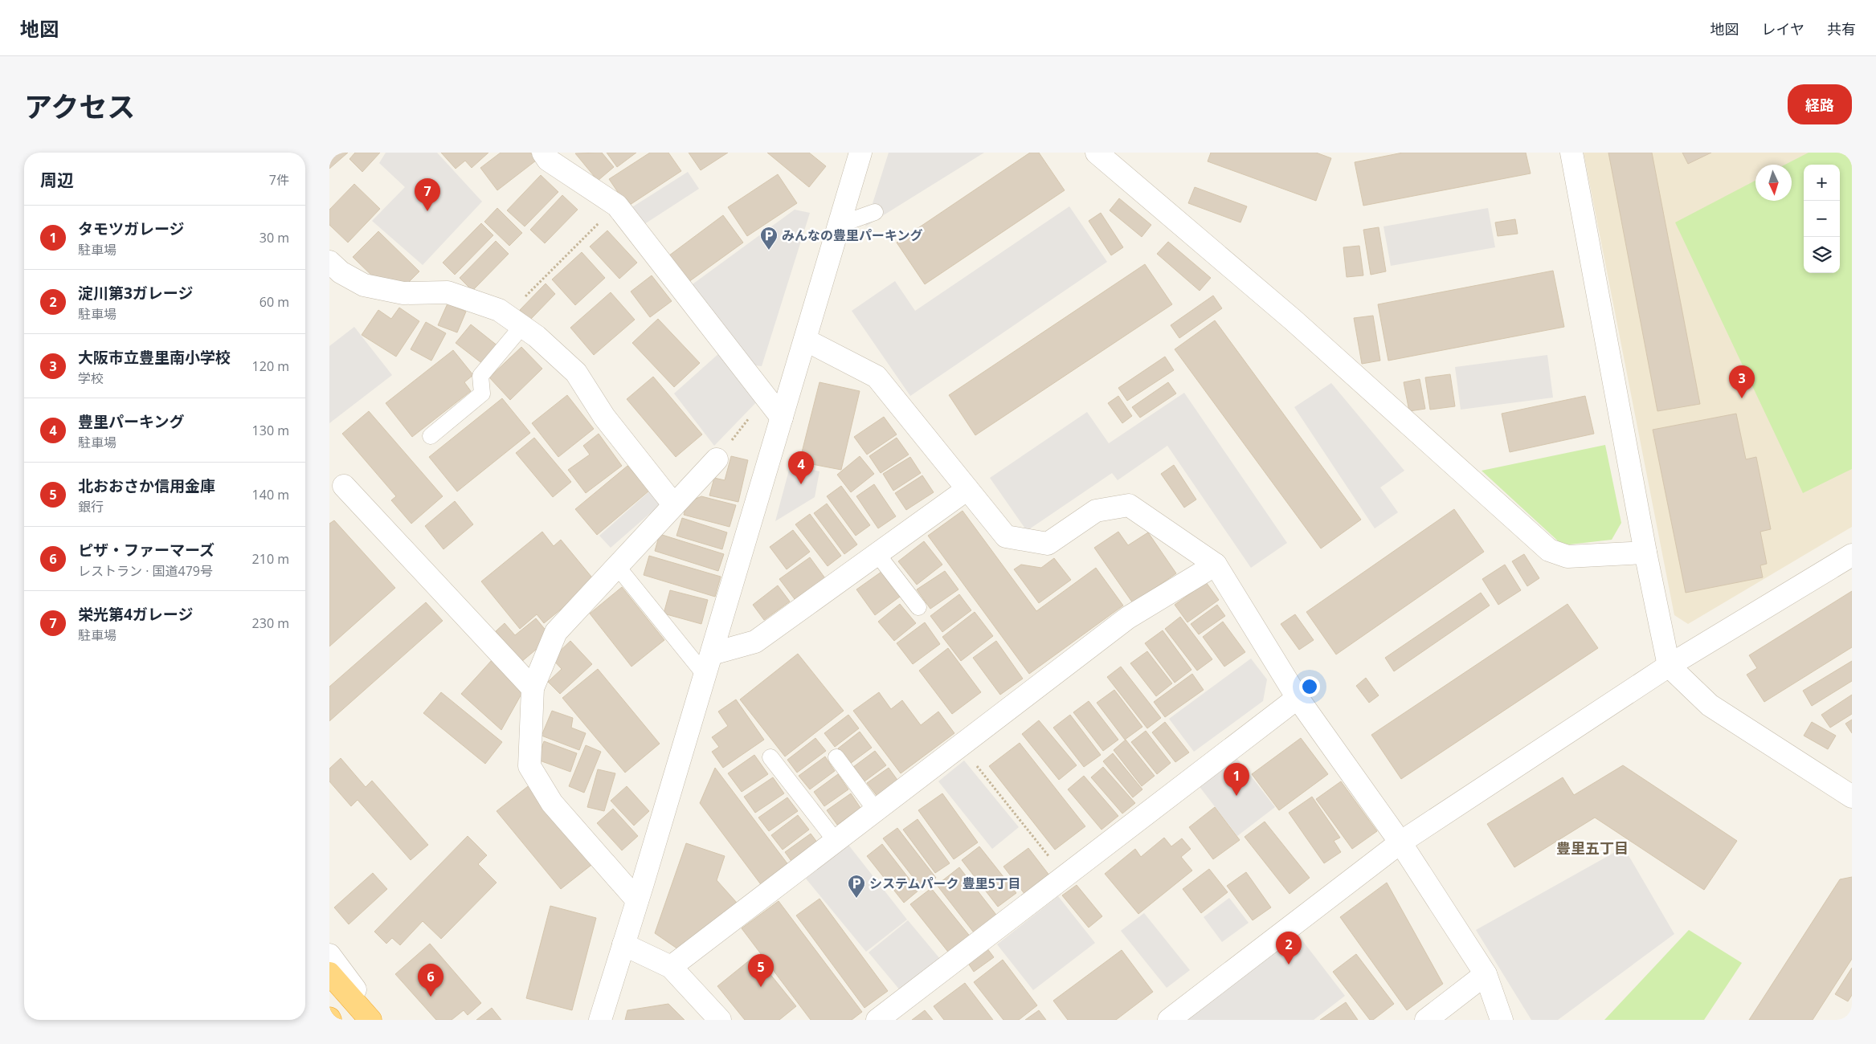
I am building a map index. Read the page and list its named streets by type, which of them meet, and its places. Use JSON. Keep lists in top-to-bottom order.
{
  "districts": ["豊里五丁目"],
  "places": {
    "parking": ["みんなの豊里パーキング", "システムパーク 豊里5丁目"]
  },
  "north": "bottom",
  "page": {
    "header": "地図",
    "nav": ["地図", "レイヤ", "共有"],
    "title": "アクセス",
    "buttons": "経路",
    "heading": ["周辺", "7件"],
    "map_buttons": ["+", "−"],
    "pins": [
      "7",
      "3",
      "4",
      "1",
      "2",
      "5",
      "6"
    ],
    "list": [
      {
        "mark": "1",
        "name": "タモツガレージ",
        "note": "駐車場",
        "value": "30 m"
      },
      {
        "mark": "2",
        "name": "淀川第3ガレージ",
        "note": "駐車場",
        "value": "60 m"
      },
      {
        "mark": "3",
        "name": "大阪市立豊里南小学校",
        "note": "学校",
        "value": "120 m"
      },
      {
        "mark": "4",
        "name": "豊里パーキング",
        "note": "駐車場",
        "value": "130 m"
      },
      {
        "mark": "5",
        "name": "北おおさか信用金庫",
        "note": "銀行",
        "value": "140 m"
      },
      {
        "mark": "6",
        "name": "ピザ・ファーマーズ",
        "note": "レストラン · 国道479号",
        "value": "210 m"
      },
      {
        "mark": "7",
        "name": "栄光第4ガレージ",
        "note": "駐車場",
        "value": "230 m"
      }
    ]
  }
}
